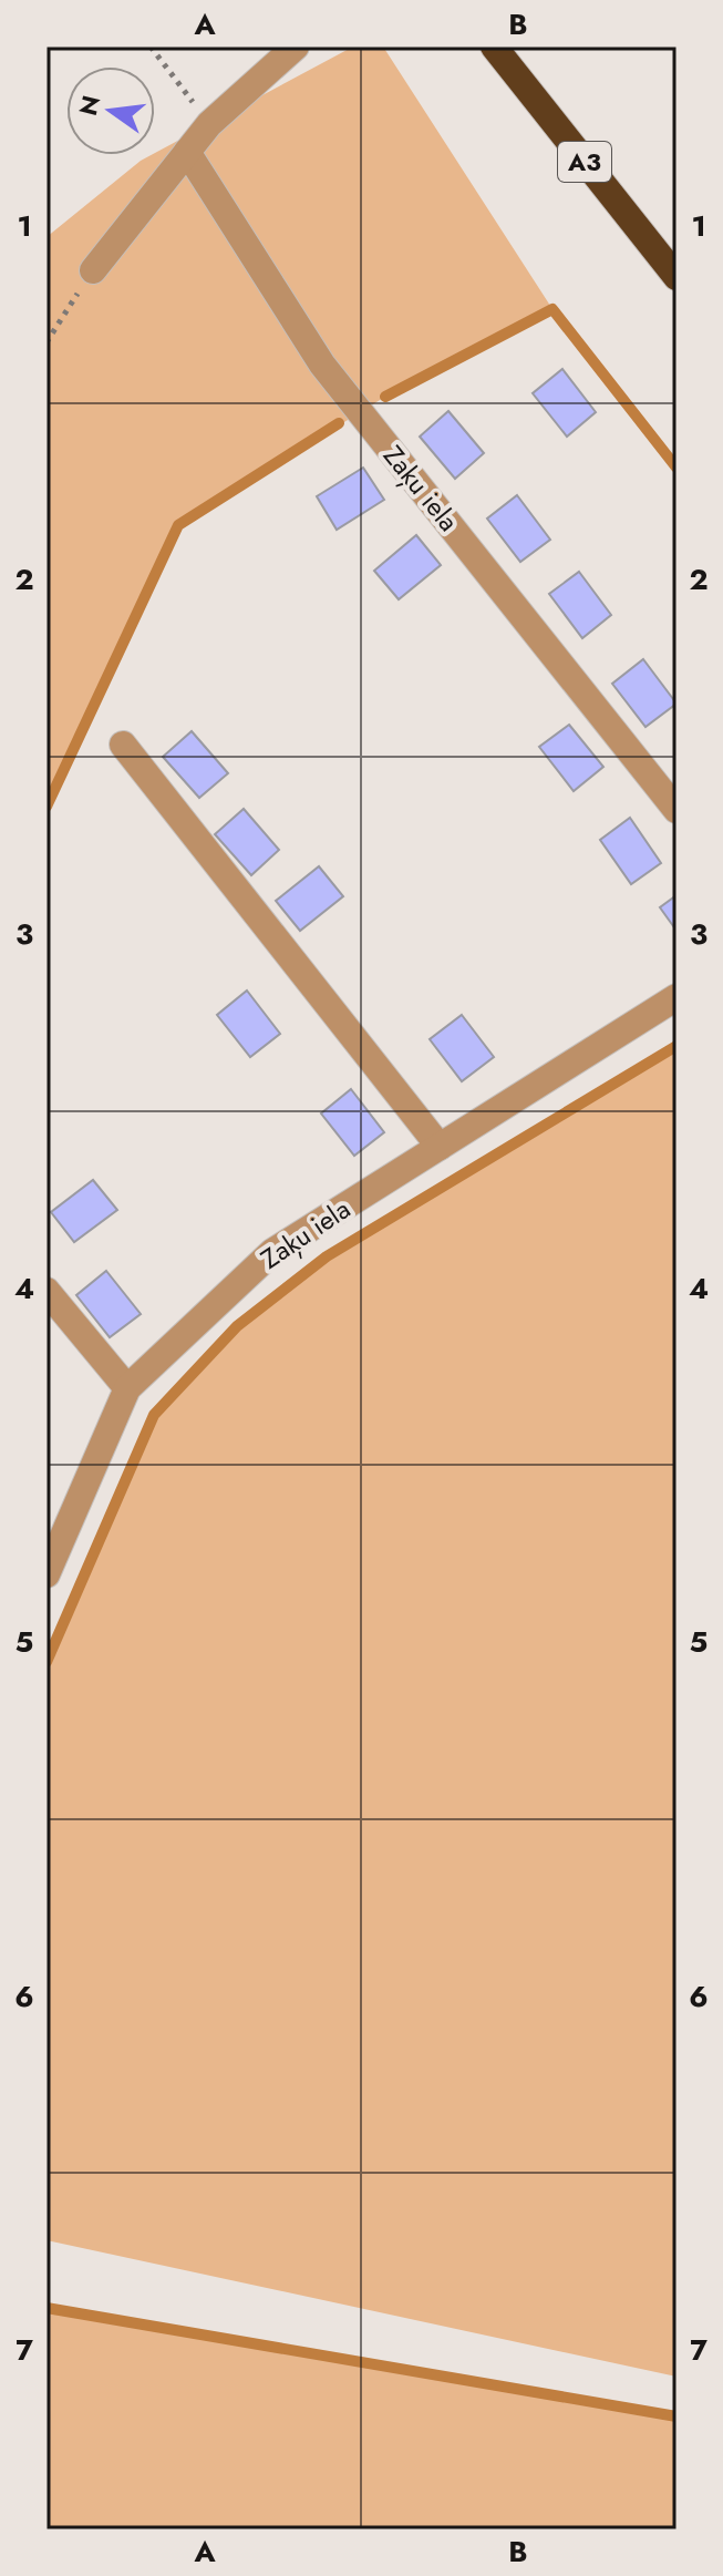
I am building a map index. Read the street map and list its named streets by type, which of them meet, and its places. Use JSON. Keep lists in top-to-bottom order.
{
  "streets": {
    "highway": ["A3"],
    "street": ["Zaķu iela"]
  },
  "north": "left",
  "grid": {
    "columns": ["A", "B"],
    "rows": [
      "1",
      "2",
      "3",
      "4",
      "5",
      "6",
      "7"
    ]
  }
}
